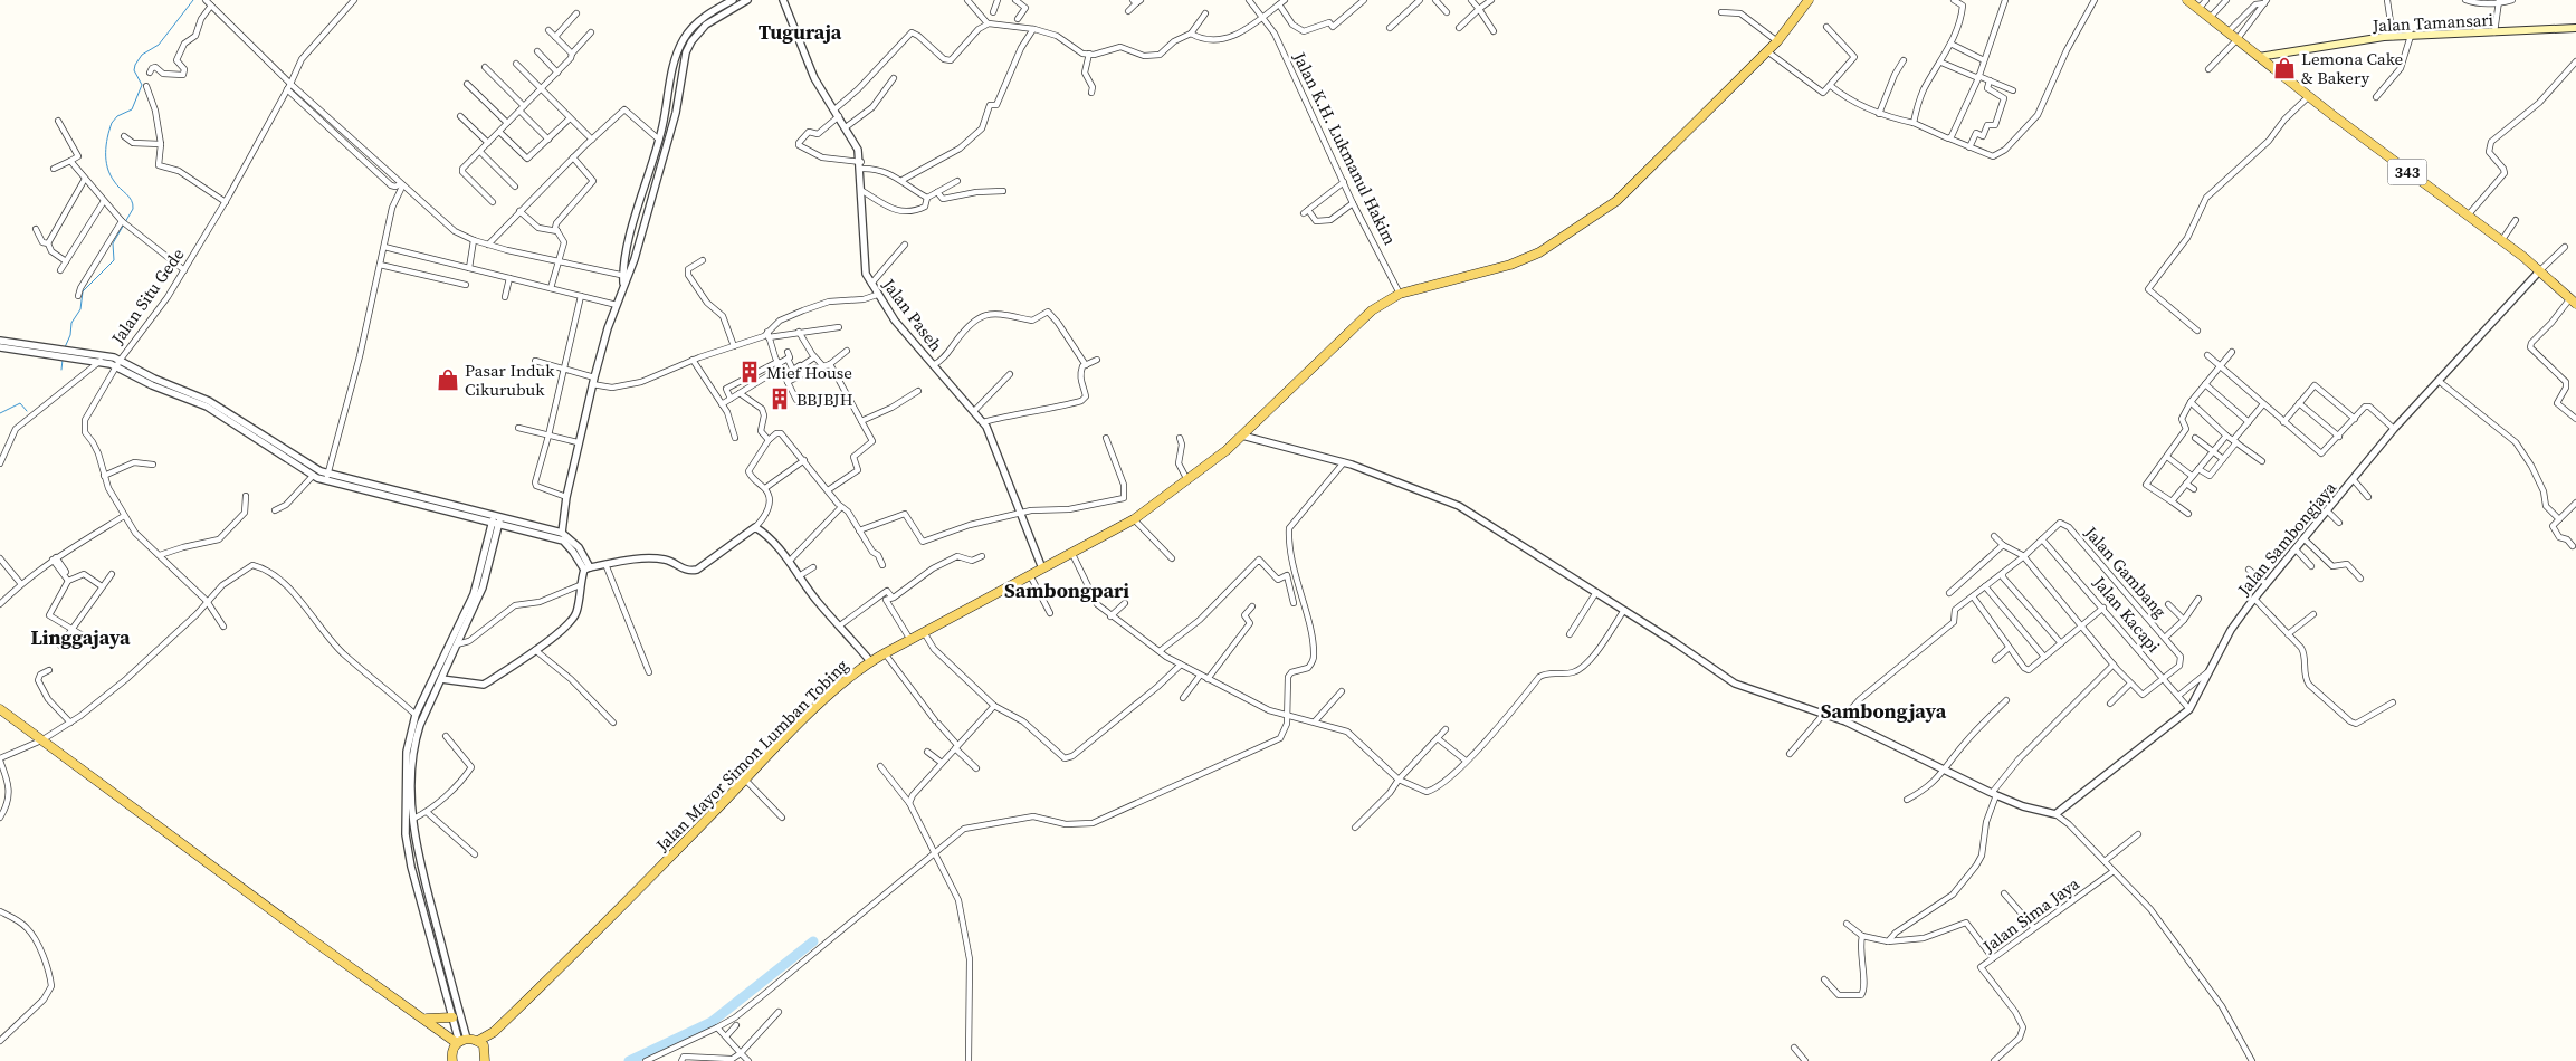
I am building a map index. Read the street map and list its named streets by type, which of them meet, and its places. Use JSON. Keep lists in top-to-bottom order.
{
  "streets": {
    "main road": ["Jalan Tamansari", "343", "Jalan Mayor Simon Lumban Tobing"],
    "street": [
      "Jalan K.H. Lukmanul Hakim",
      "Jalan Situ Gede",
      "Jalan Paseh",
      "Jalan Sambongjaya",
      "Jalan Gambang",
      "Jalan Kacapi",
      "Jalan Sima Jaya"
    ]
  },
  "crossings": [
    ["Jalan Tamansari", "343"],
    ["Jalan K.H. Lukmanul Hakim", "Jalan Mayor Simon Lumban Tobing"],
    ["343", "Jalan Sambongjaya"],
    ["Jalan Paseh", "Jalan Mayor Simon Lumban Tobing"],
    ["Jalan Sambongjaya", "Jalan Kacapi"],
    ["Jalan Gambang", "Jalan Kacapi"]
  ],
  "districts": [
    "Tuguraja",
    "Sambongpari",
    "Linggajaya",
    "Sambongjaya"
  ],
  "places": {
    "shop": ["Lemona Cake & Bakery", "Pasar Induk Cikurubuk"],
    "building": ["Mief House", "BBJBJH"]
  }
}
